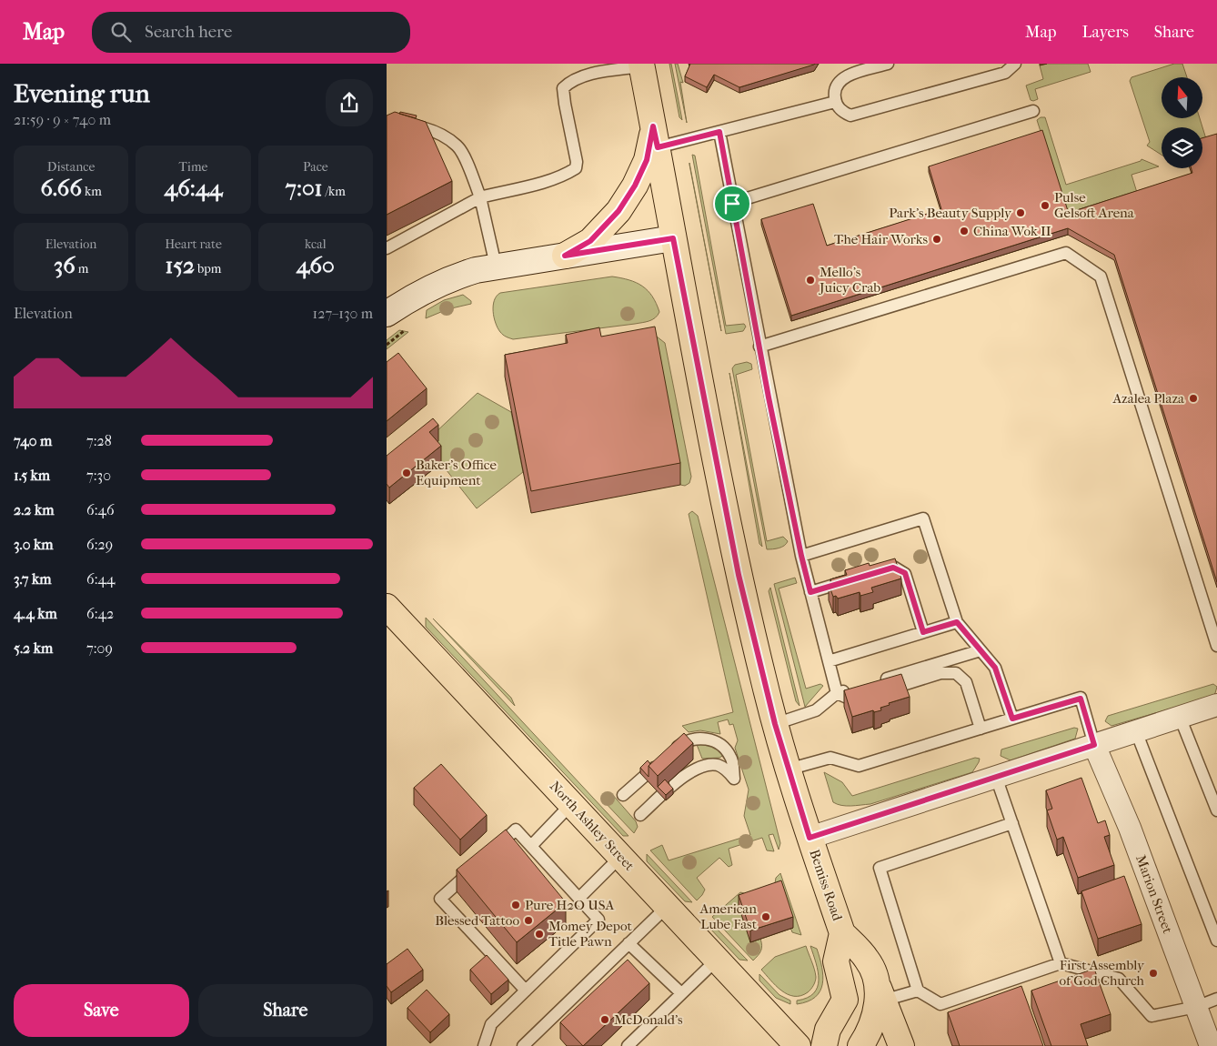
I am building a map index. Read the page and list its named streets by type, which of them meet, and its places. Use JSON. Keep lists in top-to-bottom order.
{
  "streets": {
    "main road": ["North Ashley Street", "Bemiss Road"],
    "street": ["Marion Street"]
  },
  "places": [
    "Pulse Gelsoft Arena",
    "Park's Beauty Supply",
    "China Wok II",
    "The Hair Works",
    "Mello's Juicy Crab",
    "Azalea Plaza",
    "Baker's Office Equipment",
    "Pure H2O USA",
    "American Lube Fast",
    "Blessed Tattoo",
    "Momey Depot Title Pawn",
    "First Assembly of God Church",
    "McDonald's"
  ],
  "north": "top",
  "page": {
    "header": "Map",
    "search": "Search here",
    "nav": ["Map", "Layers", "Share"],
    "heading": ["Evening run", "21:59 · 9 × 740 m"],
    "stats": [
      ["Distance", "6.66 km"],
      ["Time", "46:44"],
      ["Pace", "7:01 /km"],
      ["Elevation", "36 m"],
      ["Heart rate", "152 bpm"],
      ["kcal", "460"]
    ],
    "chart": ["Elevation", "127–130 m"],
    "list": [
      {
        "name": "740 m",
        "note": "7:28"
      },
      {
        "name": "1.5 km",
        "note": "7:30"
      },
      {
        "name": "2.2 km",
        "note": "6:46"
      },
      {
        "name": "3.0 km",
        "note": "6:29"
      },
      {
        "name": "3.7 km",
        "note": "6:44"
      },
      {
        "name": "4.4 km",
        "note": "6:42"
      },
      {
        "name": "5.2 km",
        "note": "7:09"
      }
    ],
    "buttons": ["Save", "Share"]
  }
}
